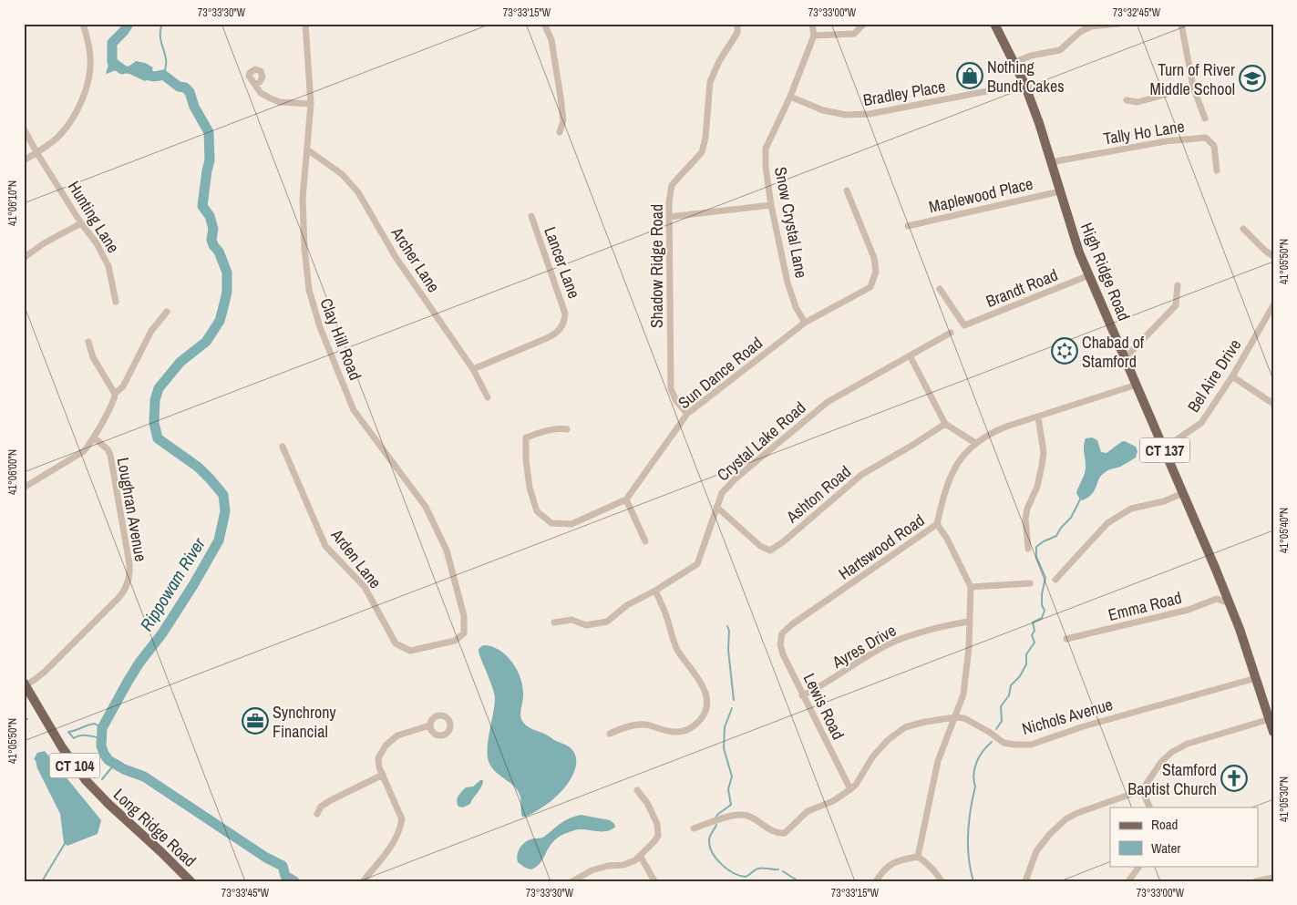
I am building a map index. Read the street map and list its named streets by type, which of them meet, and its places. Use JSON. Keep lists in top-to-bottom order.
{
  "streets": {
    "main road": [
      "High Ridge Road",
      "CT 137",
      "CT 104",
      "Long Ridge Road"
    ],
    "street": [
      "Bradley Place",
      "Tally Ho Lane",
      "Maplewood Place",
      "Hunting Lane",
      "Snow Crystal Lane",
      "Archer Lane",
      "Lancer Lane",
      "Shadow Ridge Road",
      "Brandt Road",
      "Clay Hill Road",
      "Sun Dance Road",
      "Bel Aire Drive",
      "Crystal Lake Road",
      "Ashton Road",
      "Loughran Avenue",
      "Hartswood Road",
      "Arden Lane",
      "Emma Road",
      "Ayres Drive",
      "Lewis Road",
      "Nichols Avenue"
    ]
  },
  "crossings": [
    ["Bradley Place", "Snow Crystal Lane"],
    ["Bradley Place", "High Ridge Road"],
    ["Tally Ho Lane", "High Ridge Road"],
    ["Maplewood Place", "High Ridge Road"],
    ["Snow Crystal Lane", "Sun Dance Road"],
    ["Archer Lane", "Lancer Lane"],
    ["Archer Lane", "Clay Hill Road"],
    ["Shadow Ridge Road", "Sun Dance Road"],
    ["High Ridge Road", "Brandt Road"],
    ["High Ridge Road", "Bel Aire Drive"],
    ["High Ridge Road", "Hartswood Road"],
    ["High Ridge Road", "Emma Road"],
    ["High Ridge Road", "Nichols Avenue"],
    ["Clay Hill Road", "Arden Lane"],
    ["Crystal Lake Road", "Ashton Road"],
    ["Loughran Avenue", "Long Ridge Road"],
    ["Hartswood Road", "Lewis Road"],
    ["Ayres Drive", "Lewis Road"],
    ["Lewis Road", "Nichols Avenue"]
  ],
  "water": ["Rippowam River"],
  "places": {
    "shop": ["Nothing Bundt Cakes"],
    "school or university": ["Turn of River Middle School"],
    "synagogue": ["Chabad of Stamford"],
    "office": ["Synchrony Financial"],
    "church": ["Stamford Baptist Church"]
  },
  "legend": ["Road", "Water"],
  "coordinates": [
    "73°33'30\"W",
    "73°33'15\"W",
    "73°33'00\"W",
    "73°32'45\"W",
    "41°06'10\"N",
    "41°05'50\"N",
    "41°06'00\"N",
    "41°05'40\"N",
    "41°05'30\"N",
    "73°33'45\"W"
  ]
}
